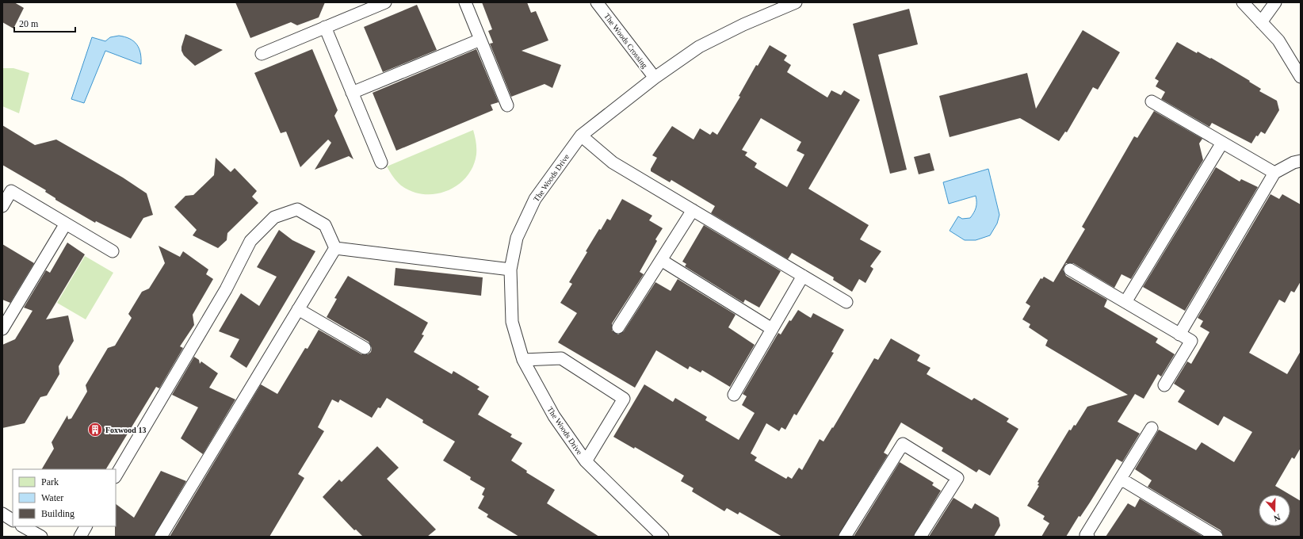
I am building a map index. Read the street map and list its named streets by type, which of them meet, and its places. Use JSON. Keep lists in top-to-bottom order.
{
  "streets": {
    "lane": ["The Woods Crossing", "The Woods Drive"]
  },
  "crossings": [
    ["The Woods Crossing", "The Woods Drive"]
  ],
  "places": {
    "building": ["Foxwood 13"]
  },
  "legend": ["Park", "Water", "Building"],
  "scale_bar": "20 m",
  "north": "bottom"
}
